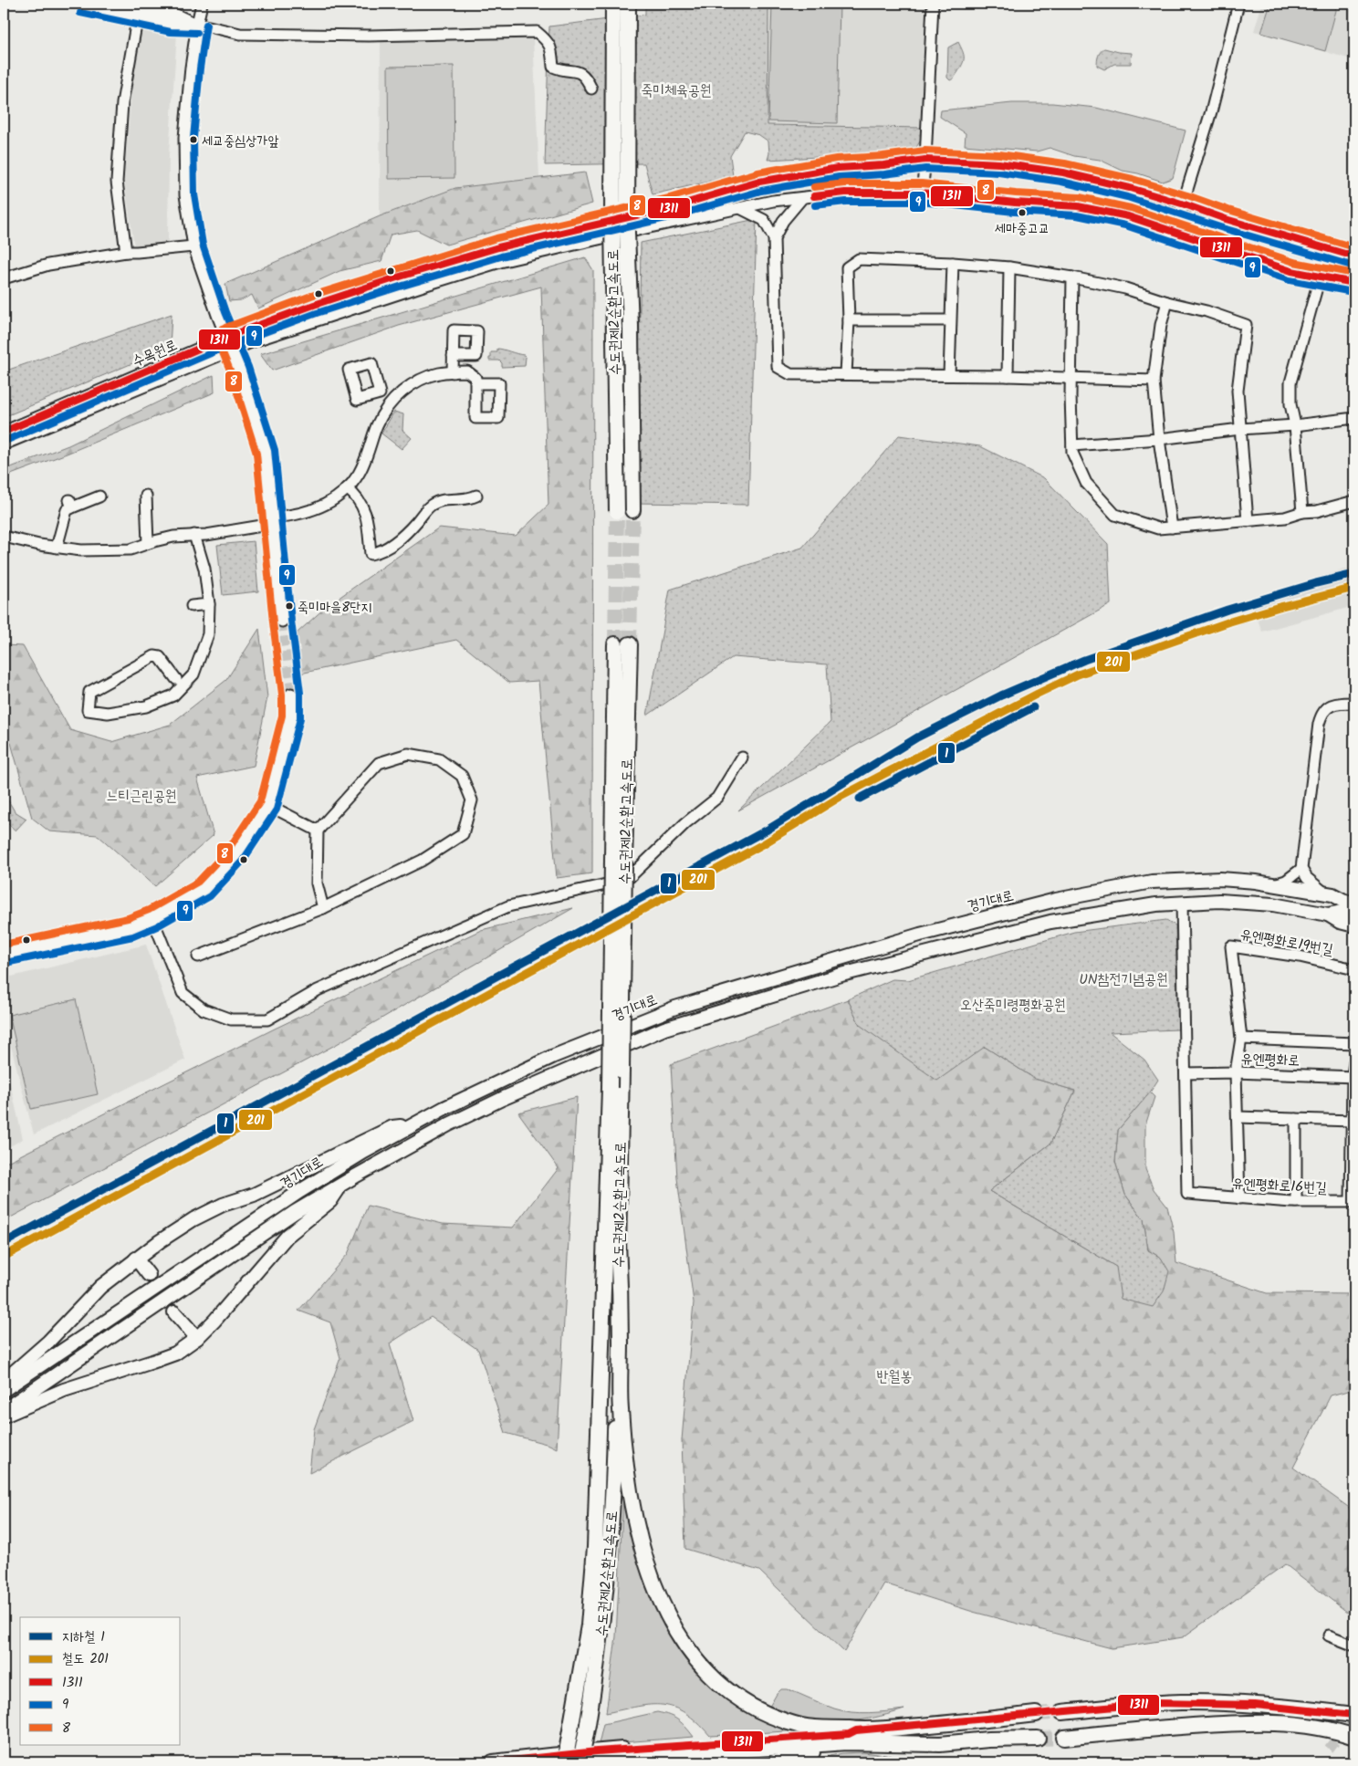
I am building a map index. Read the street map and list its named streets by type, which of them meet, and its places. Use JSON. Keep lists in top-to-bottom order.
{
  "streets": {
    "highway": ["수도권제2순환고속도로"],
    "main road": ["경기대로"],
    "street": [
      "수목원로",
      "유엔평화로19번길",
      "유엔평화로",
      "유엔평화로16번길"
    ]
  },
  "crossings": [
    ["유엔평화로19번길", "유엔평화로"],
    ["유엔평화로19번길", "유엔평화로16번길"],
    ["유엔평화로", "유엔평화로16번길"]
  ],
  "parks": [
    "죽미체육공원",
    "느티근린공원",
    "UN참전기념공원",
    "오산죽미령평화공원",
    "반월봉"
  ],
  "places": ["세교중심상가앞", "세마중고교", "죽미마을8단지"],
  "lines": [
    "transit line 9",
    "transit line 8",
    "transit line 1311",
    "metro line 1",
    "rail line 201"
  ],
  "legend": [
    "지하철 1",
    "철도 201",
    "1311",
    "9",
    "8"
  ]
}
